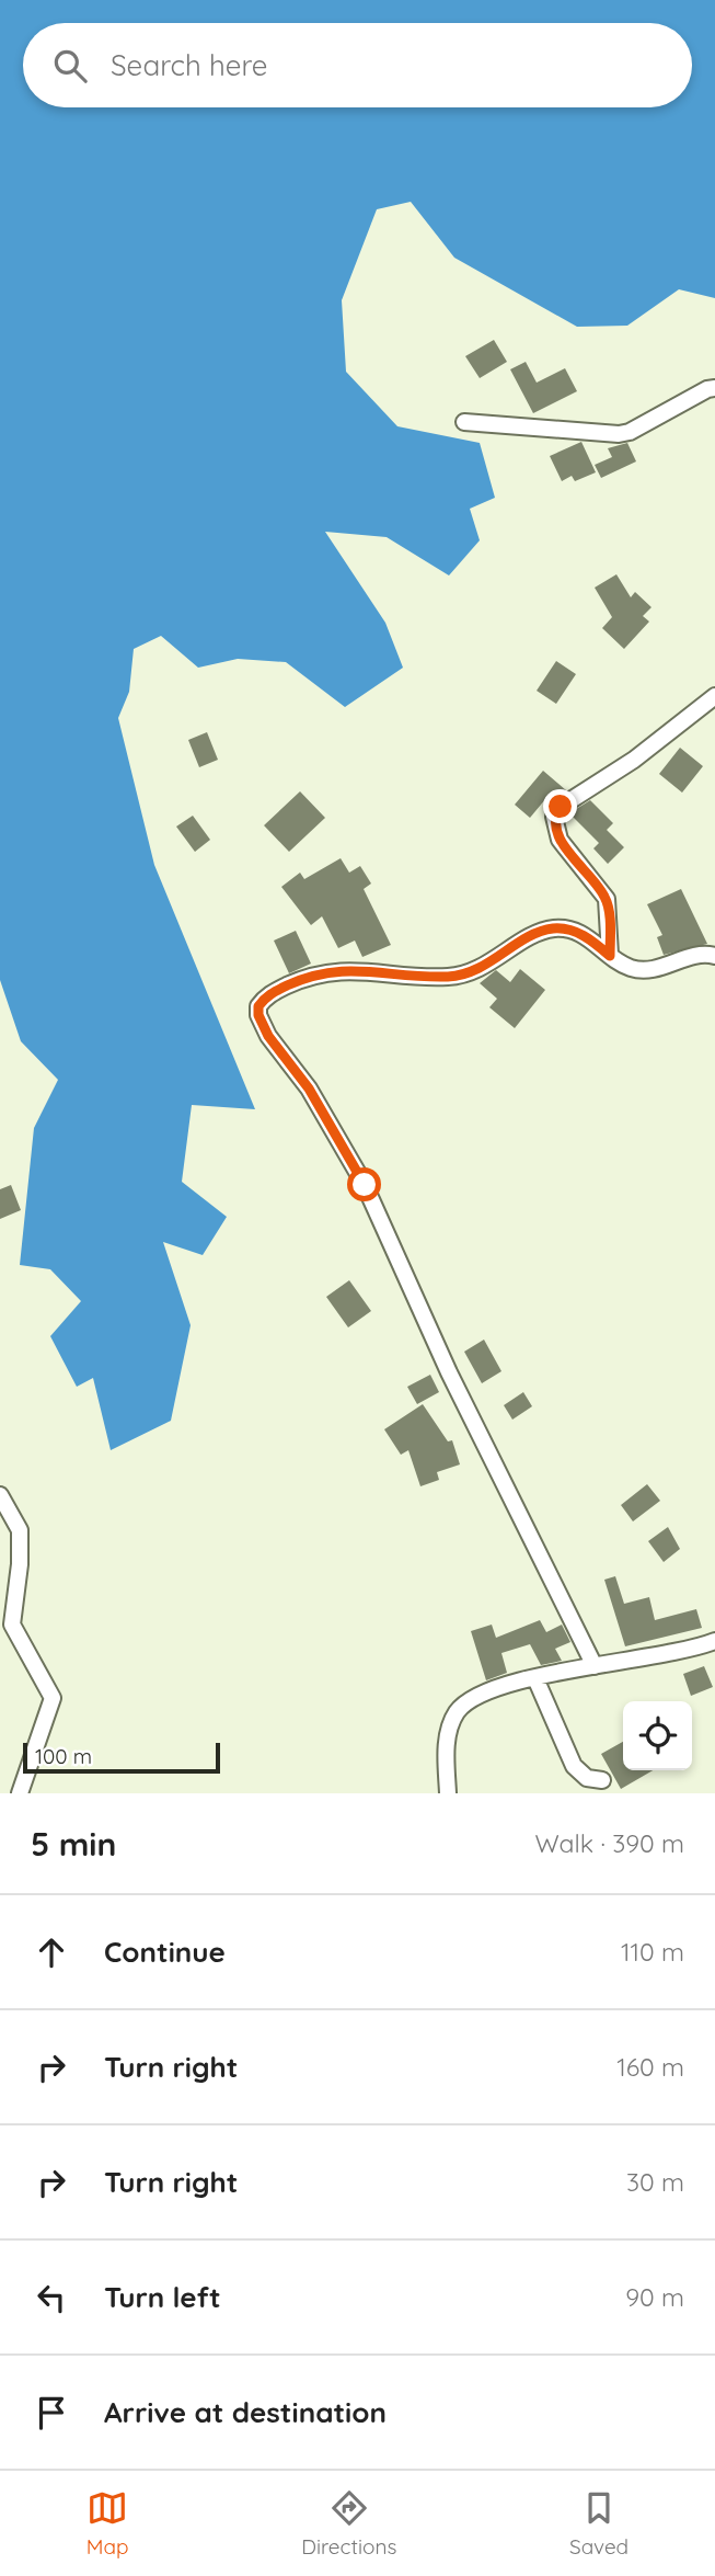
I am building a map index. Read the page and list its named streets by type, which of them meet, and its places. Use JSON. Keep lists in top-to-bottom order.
{
  "scale_bar": "100 m",
  "page": {
    "search": "Search here",
    "scale": "100 m",
    "heading": ["5 min", "Walk · 390 m"],
    "list": [
      ["Continue", "110 m"],
      ["Turn right", "160 m"],
      ["Turn right", "30 m"],
      ["Turn left", "90 m"],
      "Arrive at destination"
    ],
    "nav": ["Map", "Directions", "Saved"]
  }
}
